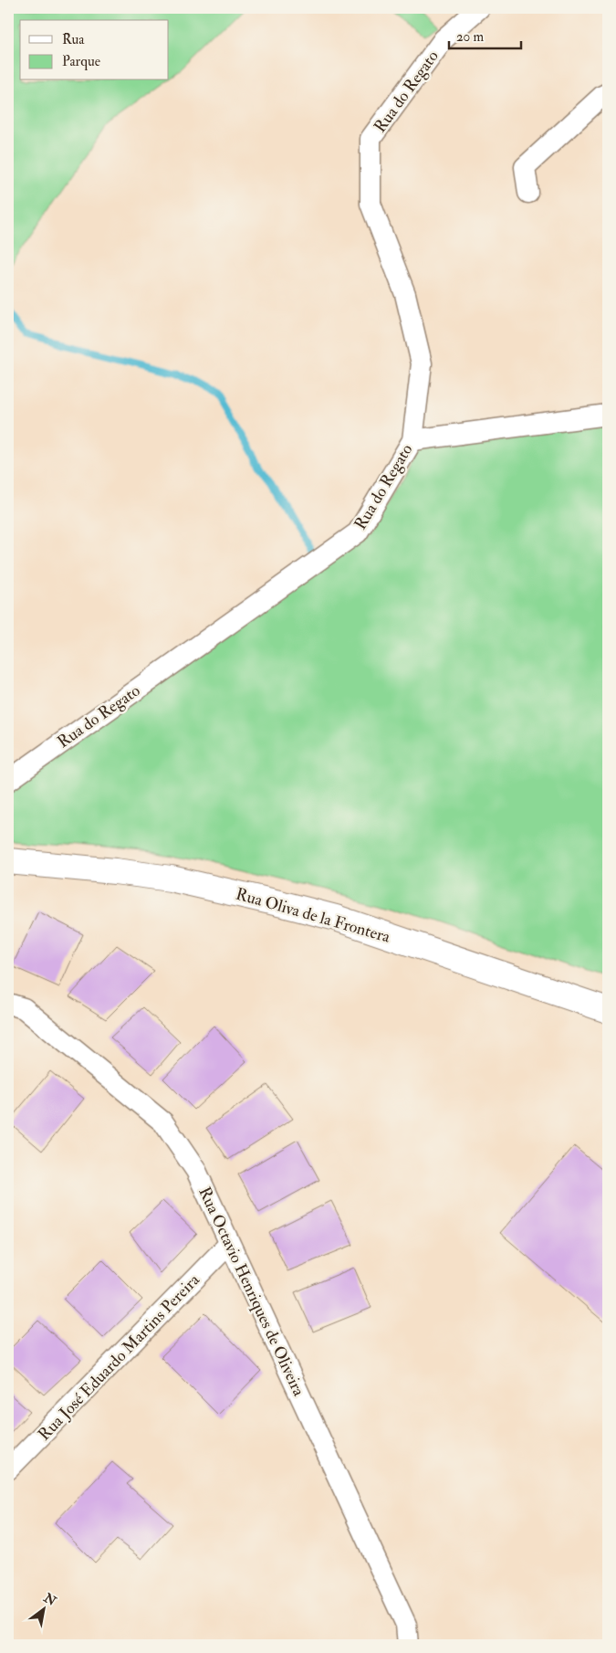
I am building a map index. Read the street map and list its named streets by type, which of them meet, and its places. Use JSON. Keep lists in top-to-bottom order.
{
  "streets": {
    "main road": ["Rua Oliva de la Frontera"],
    "street": ["Rua do Regato", "Rua Octavio Henriques de Oliveira", "Rua José Eduardo Martins Pereira"]
  },
  "crossings": [
    ["Rua Octavio Henriques de Oliveira", "Rua José Eduardo Martins Pereira"]
  ],
  "legend": ["Rua", "Parque"],
  "scale_bar": "20 m",
  "north": "top right"
}
